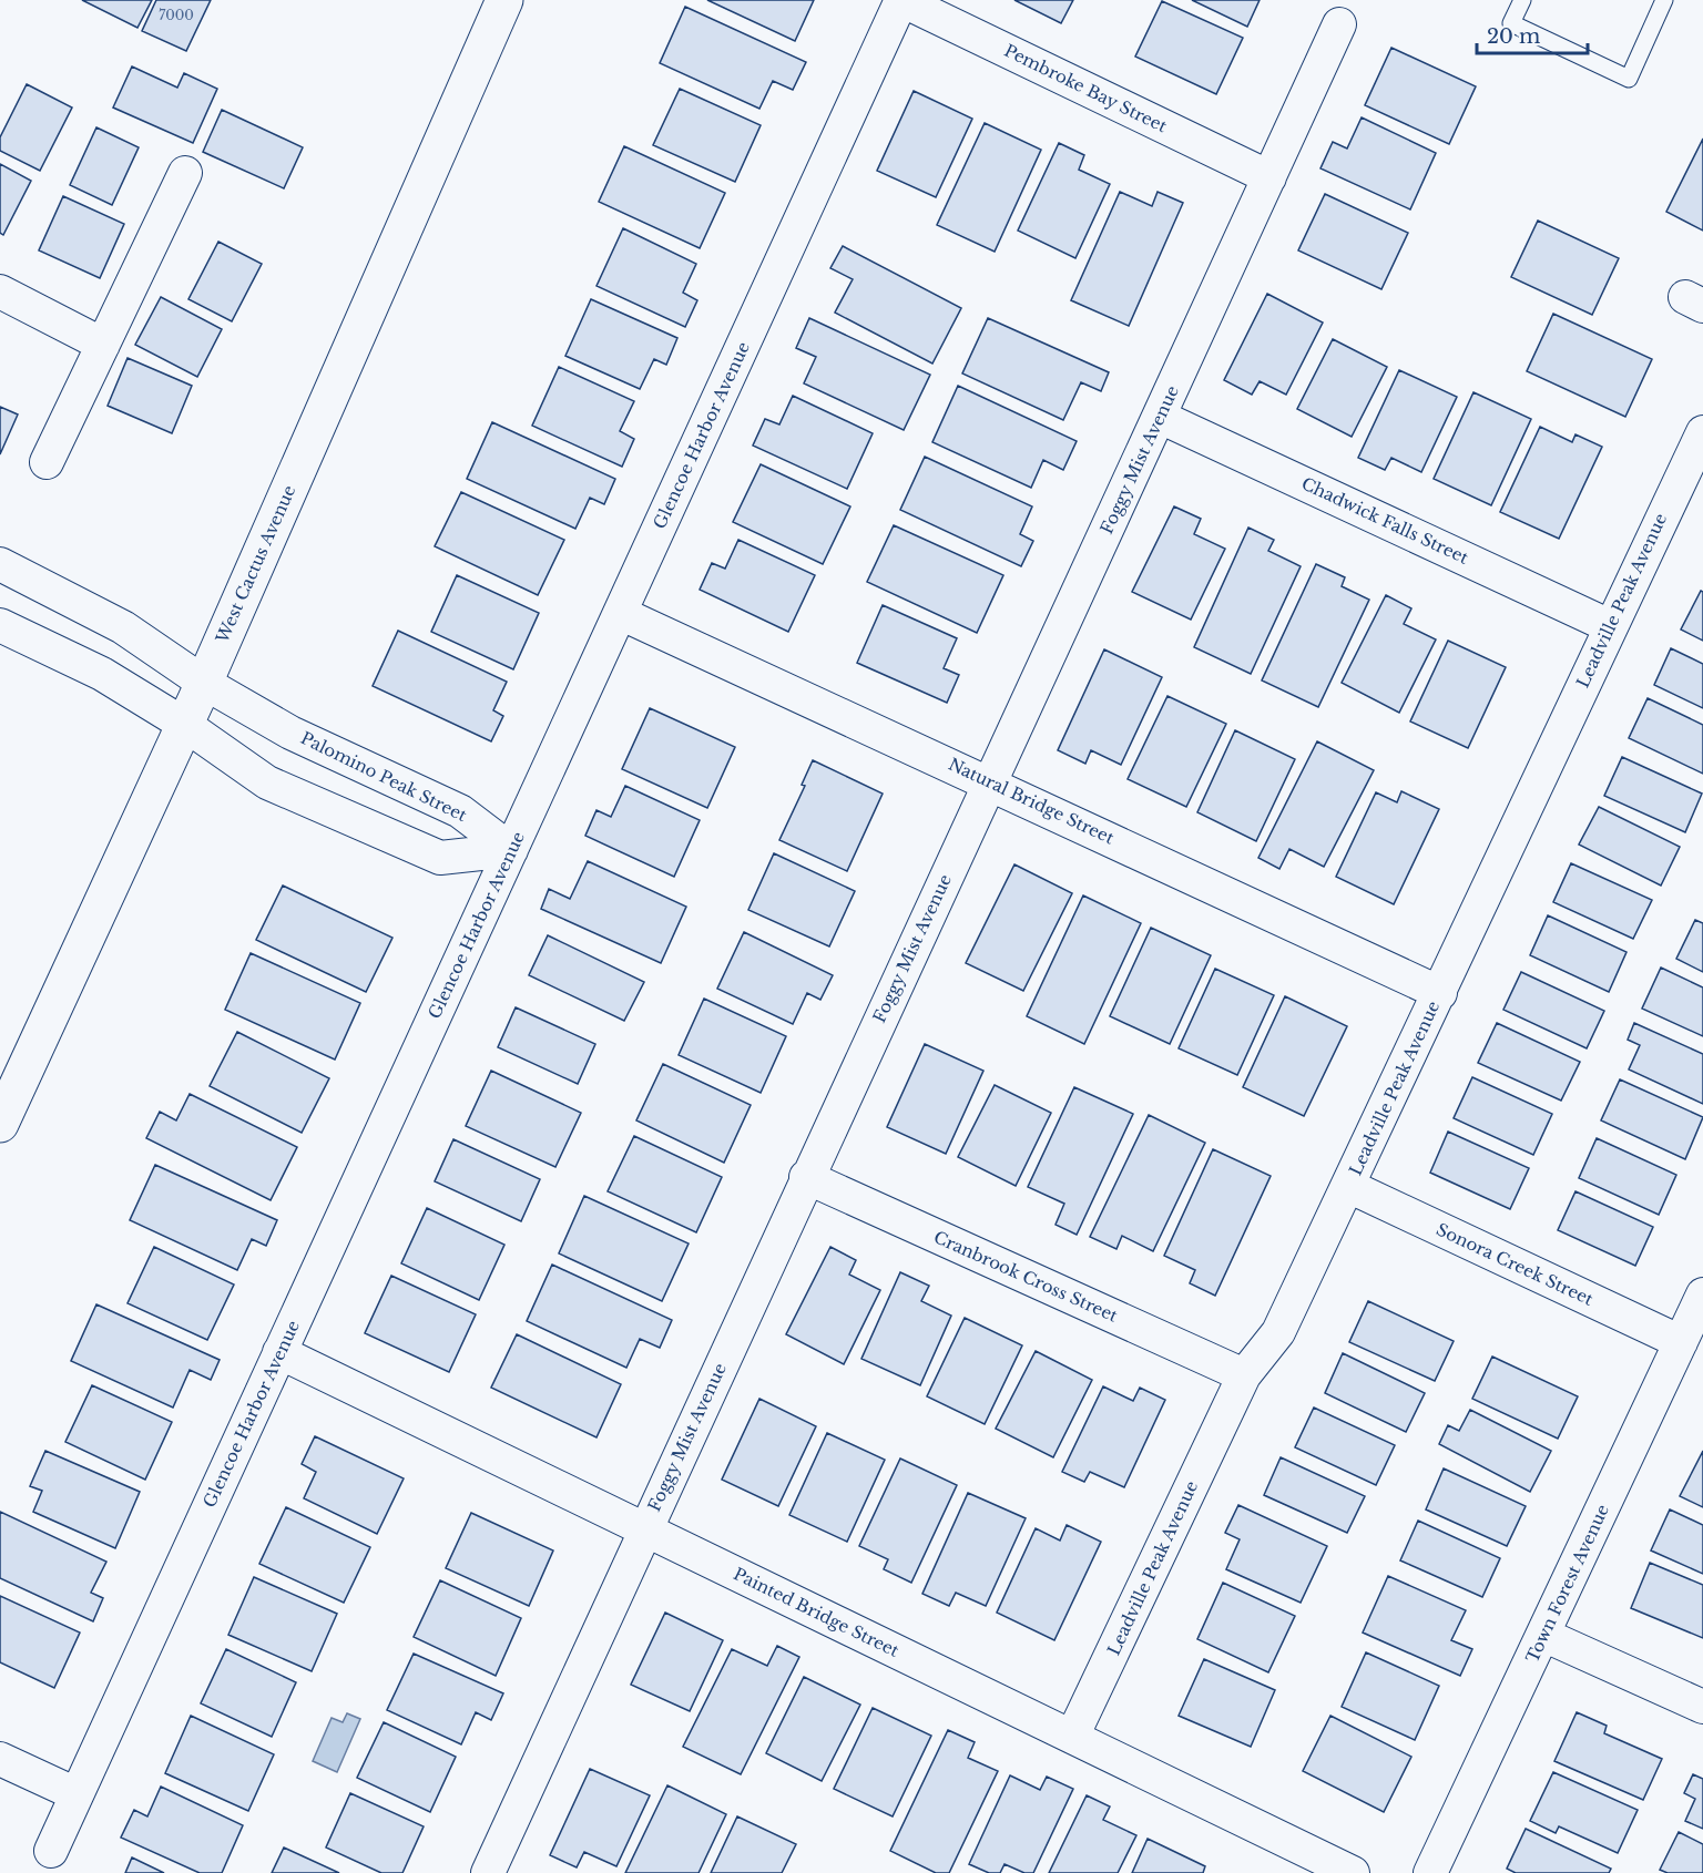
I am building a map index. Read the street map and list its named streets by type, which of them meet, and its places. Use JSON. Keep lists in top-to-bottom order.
{
  "streets": {
    "main road": ["West Cactus Avenue"],
    "street": [
      "Pembroke Bay Street",
      "Glencoe Harbor Avenue",
      "Foggy Mist Avenue",
      "Chadwick Falls Street",
      "Leadville Peak Avenue",
      "Palomino Peak Street",
      "Natural Bridge Street",
      "Sonora Creek Street",
      "Cranbrook Cross Street",
      "Town Forest Avenue",
      "Painted Bridge Street"
    ]
  },
  "crossings": [
    ["Pembroke Bay Street", "Glencoe Harbor Avenue"],
    ["Pembroke Bay Street", "Foggy Mist Avenue"],
    ["Glencoe Harbor Avenue", "Palomino Peak Street"],
    ["Glencoe Harbor Avenue", "Natural Bridge Street"],
    ["Glencoe Harbor Avenue", "Painted Bridge Street"],
    ["Foggy Mist Avenue", "Chadwick Falls Street"],
    ["Foggy Mist Avenue", "Natural Bridge Street"],
    ["Foggy Mist Avenue", "Cranbrook Cross Street"],
    ["Foggy Mist Avenue", "Painted Bridge Street"],
    ["Chadwick Falls Street", "Leadville Peak Avenue"],
    ["West Cactus Avenue", "Palomino Peak Street"],
    ["Leadville Peak Avenue", "Natural Bridge Street"],
    ["Leadville Peak Avenue", "Sonora Creek Street"],
    ["Leadville Peak Avenue", "Cranbrook Cross Street"],
    ["Leadville Peak Avenue", "Painted Bridge Street"],
    ["Sonora Creek Street", "Town Forest Avenue"]
  ],
  "house_numbers": ["7000"],
  "scale_bar": "20 m"
}
